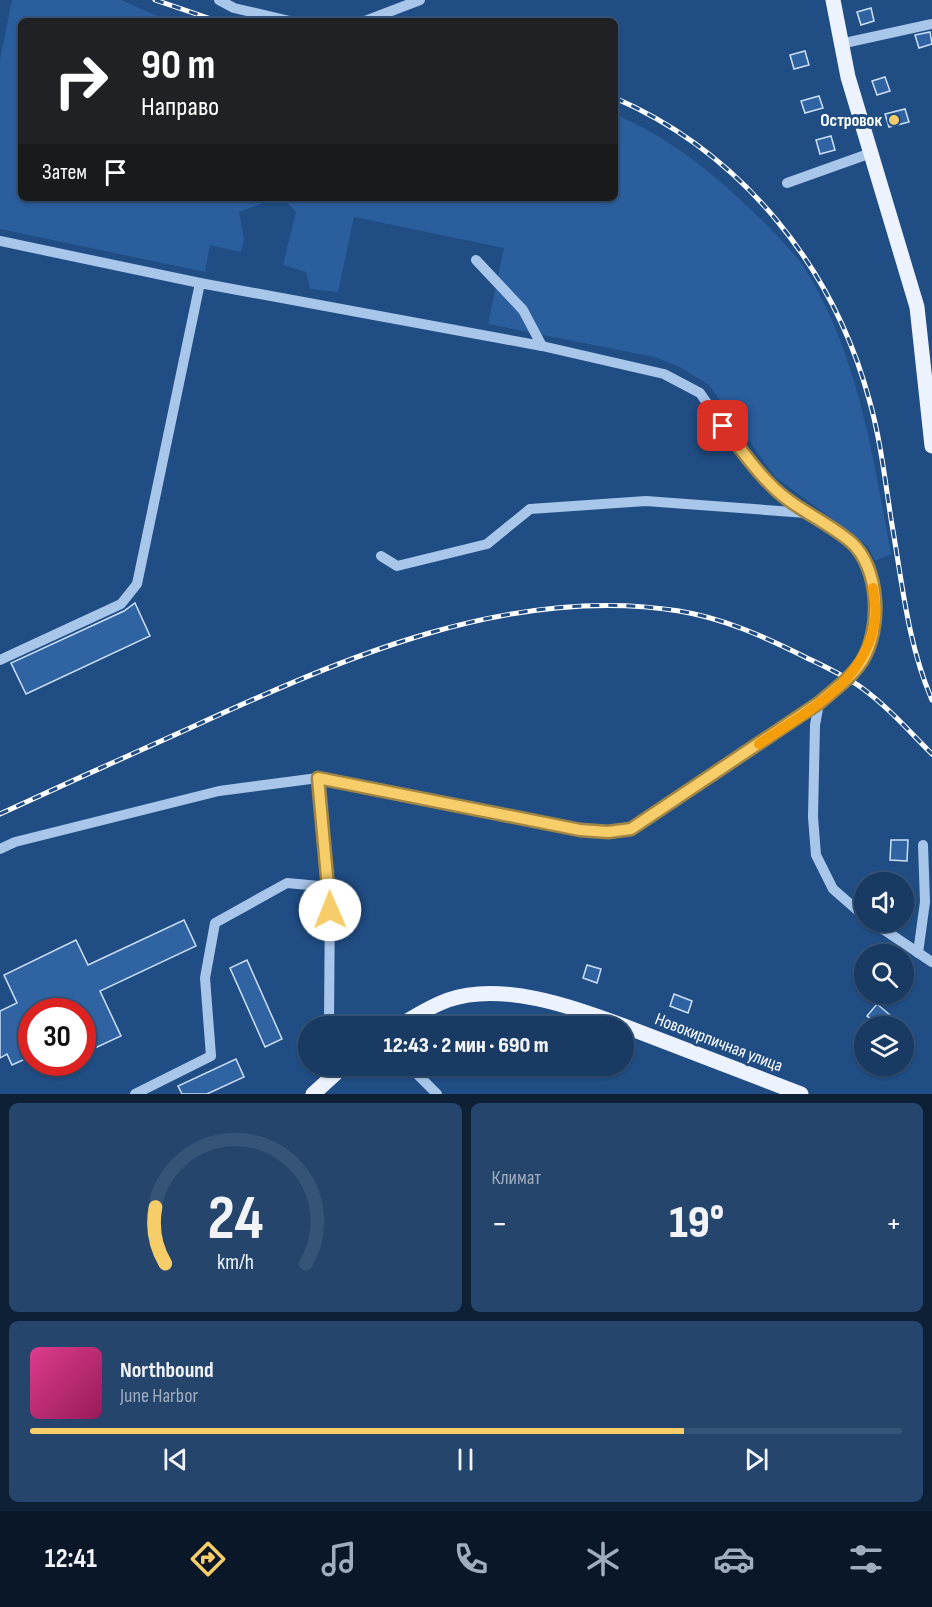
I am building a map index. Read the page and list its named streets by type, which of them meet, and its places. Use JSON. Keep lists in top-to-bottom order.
{
  "streets": {
    "main road": ["Новокирпичная улица"]
  },
  "places": ["Островок"],
  "page": {
    "turn": ["90 m", "Направо"],
    "then": "Затем",
    "limit": "30",
    "trip": "12:43 · 2 мин · 690 m",
    "tile": "Климат",
    "heat": ["−", "19°", "+"],
    "song": ["Northbound", "June Harbor"],
    "tabs": "12:41",
    "gauge": ["24", "km/h"]
  }
}
